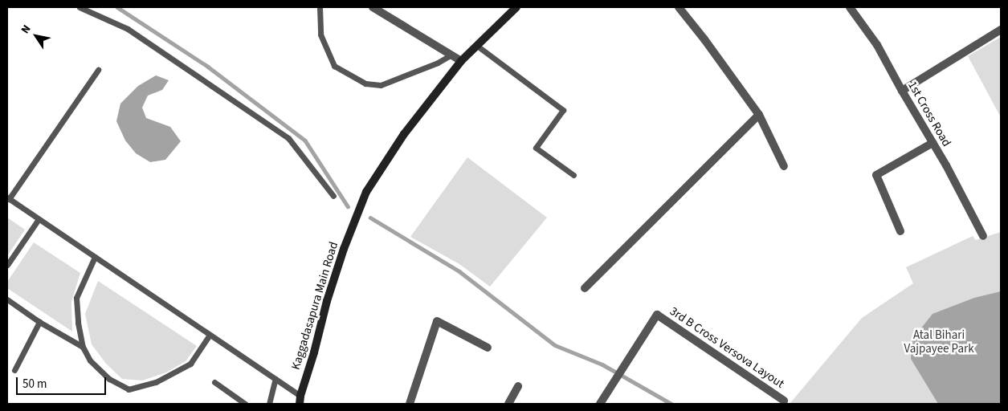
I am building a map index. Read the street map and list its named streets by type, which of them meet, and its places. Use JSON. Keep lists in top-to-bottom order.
{
  "streets": {
    "main road": ["Kaggadasapura Main Road"],
    "street": ["1st Cross Road", "3rd B Cross Versova Layout"]
  },
  "parks": ["Atal Bihari Vajpayee Park"],
  "scale_bar": "50 m",
  "north": "top left"
}
